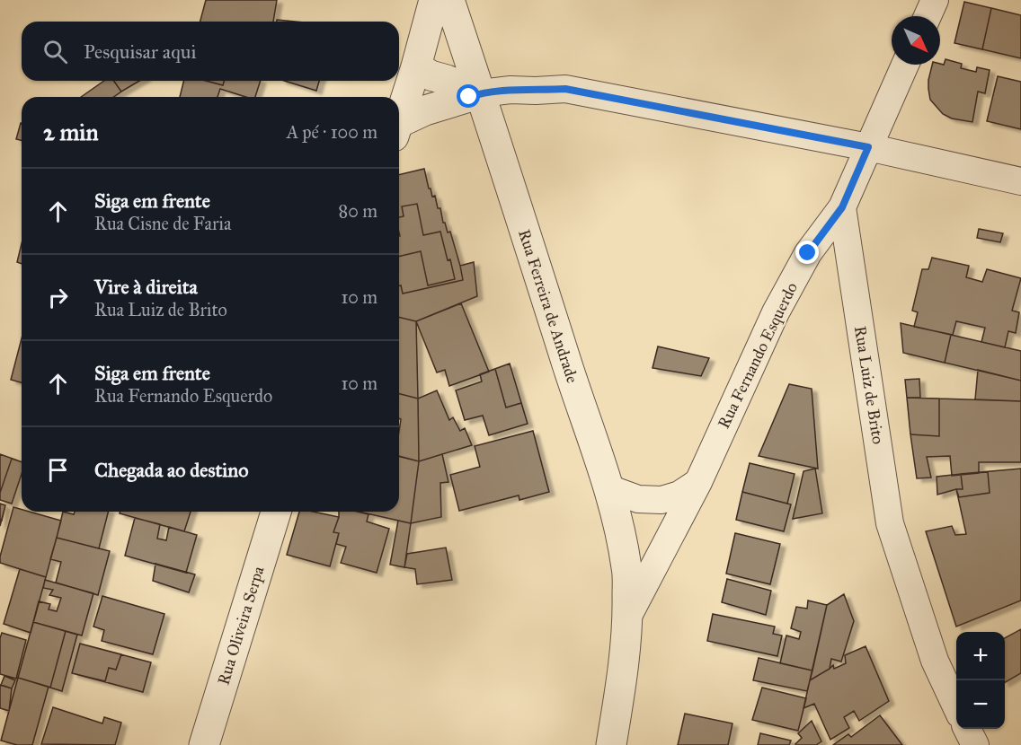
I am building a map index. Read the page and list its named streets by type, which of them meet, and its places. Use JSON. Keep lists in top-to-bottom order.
{
  "streets": {
    "street": [
      "Rua Ferreira de Andrade",
      "Rua Fernando Esquerdo",
      "Rua Luiz de Brito",
      "Rua Oliveira Serpa"
    ]
  },
  "crossings": [
    ["Rua Ferreira de Andrade", "Rua Fernando Esquerdo"],
    ["Rua Fernando Esquerdo", "Rua Luiz de Brito"]
  ],
  "north": "bottom right",
  "page": {
    "search": "Pesquisar aqui",
    "heading": ["2 min", "A pé · 100 m"],
    "list": [
      ["Siga em frente", "Rua Cisne de Faria", "80 m"],
      ["Vire à direita", "Rua Luiz de Brito", "10 m"],
      ["Siga em frente", "Rua Fernando Esquerdo", "10 m"],
      "Chegada ao destino"
    ],
    "map_buttons": ["+", "−"]
  }
}
